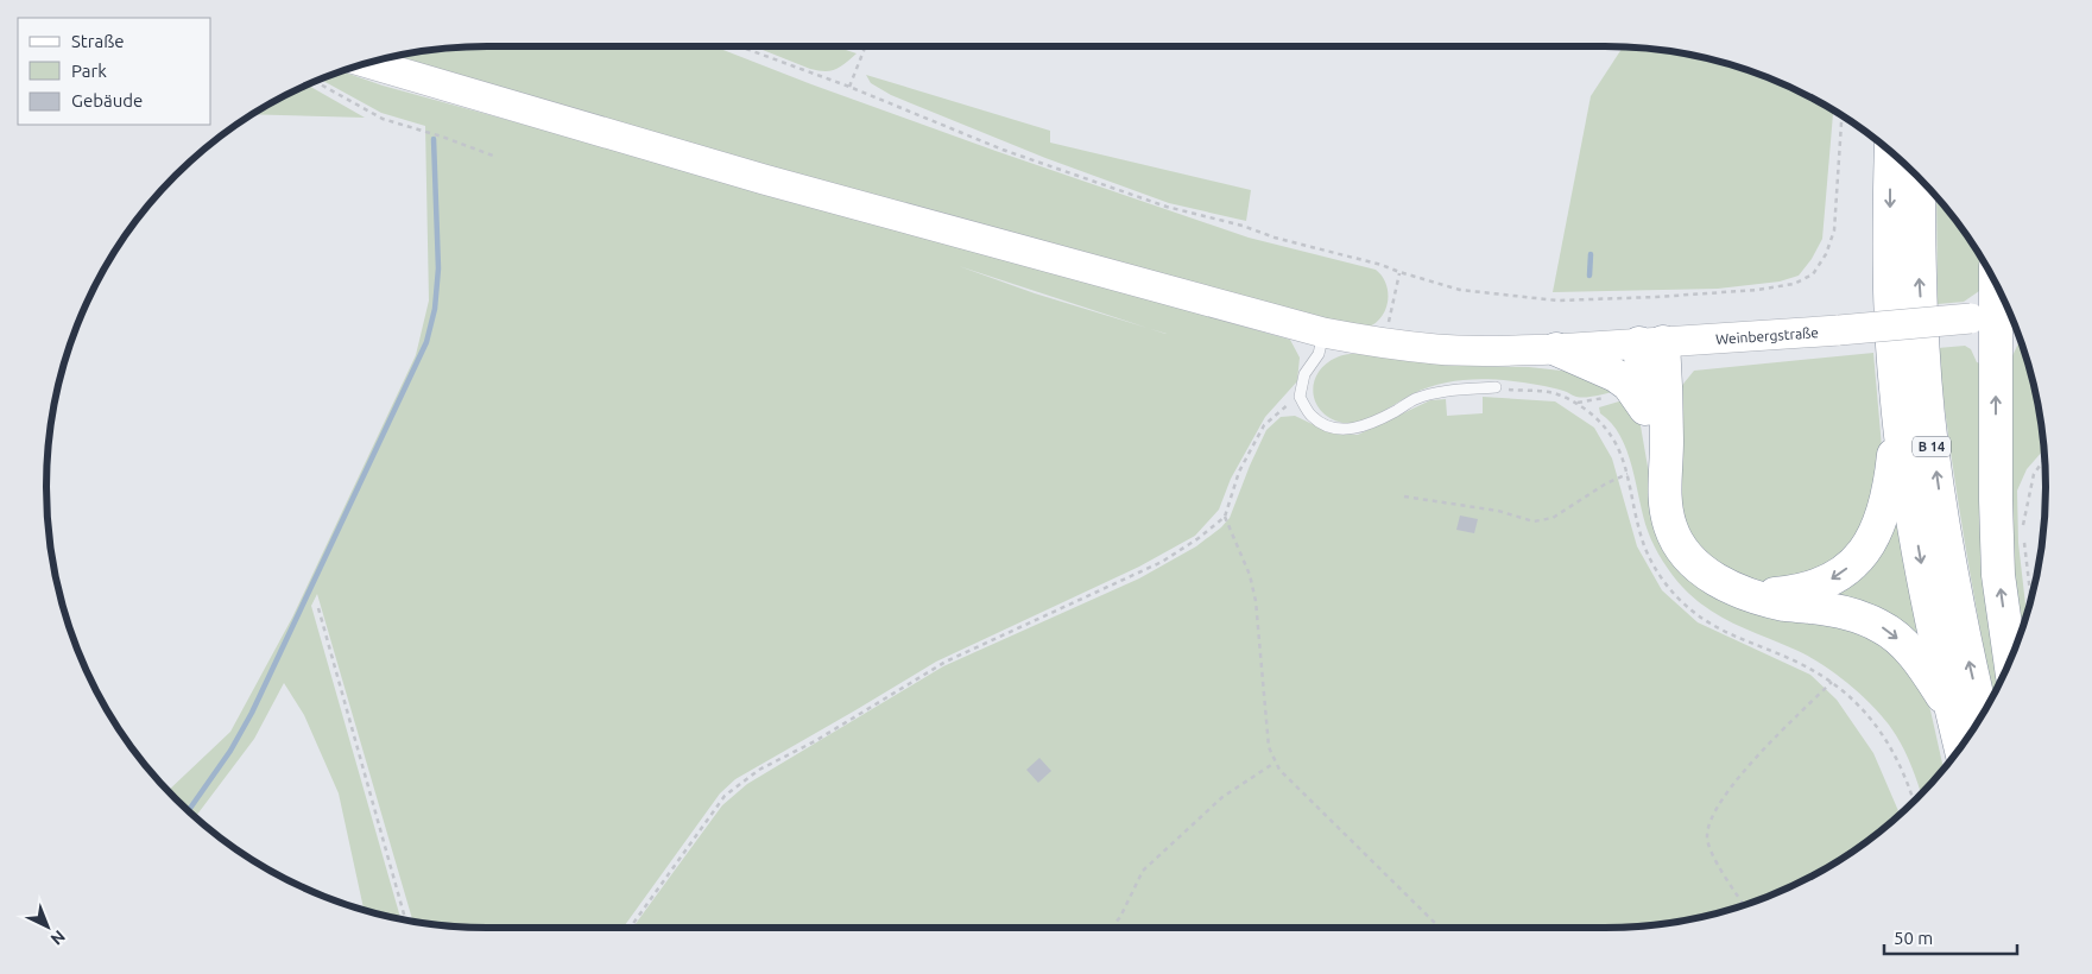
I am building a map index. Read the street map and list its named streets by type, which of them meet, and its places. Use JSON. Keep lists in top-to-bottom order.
{
  "streets": {
    "highway": ["B 14"],
    "main road": ["Weinbergstraße"]
  },
  "legend": ["Straße", "Park", "Gebäude"],
  "scale_bar": "50 m",
  "north": "bottom right"
}
